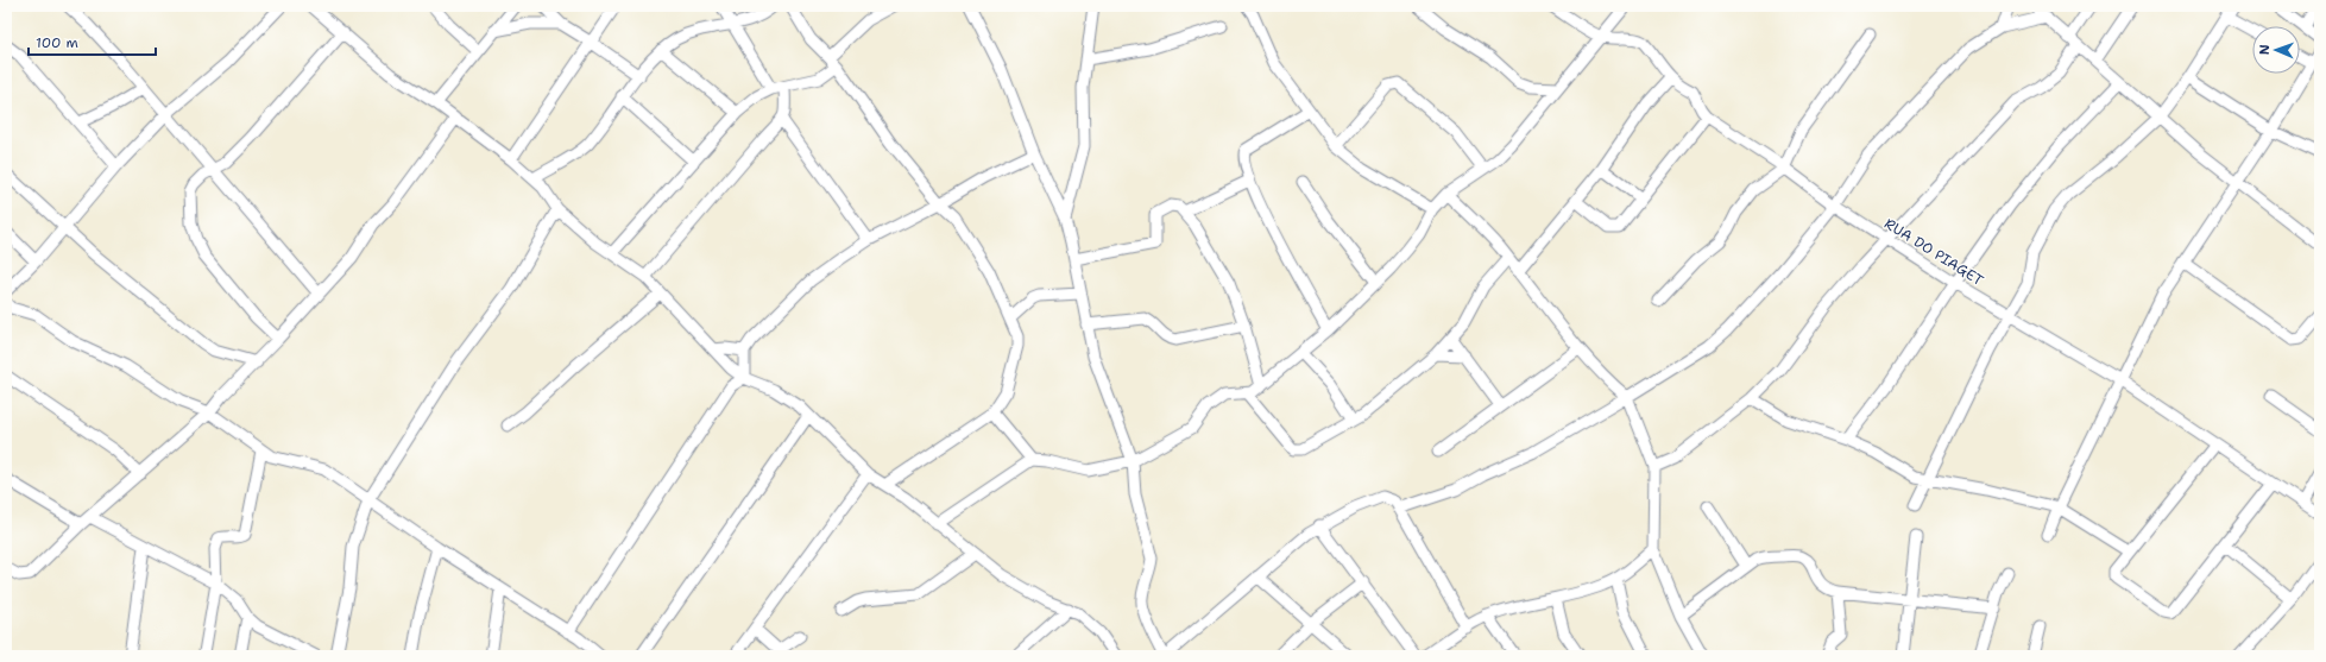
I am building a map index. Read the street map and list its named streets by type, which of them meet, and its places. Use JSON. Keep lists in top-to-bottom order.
{
  "streets": {
    "street": ["RUA DO PIAGET"]
  },
  "scale_bar": "100 m",
  "north": "left"
}
